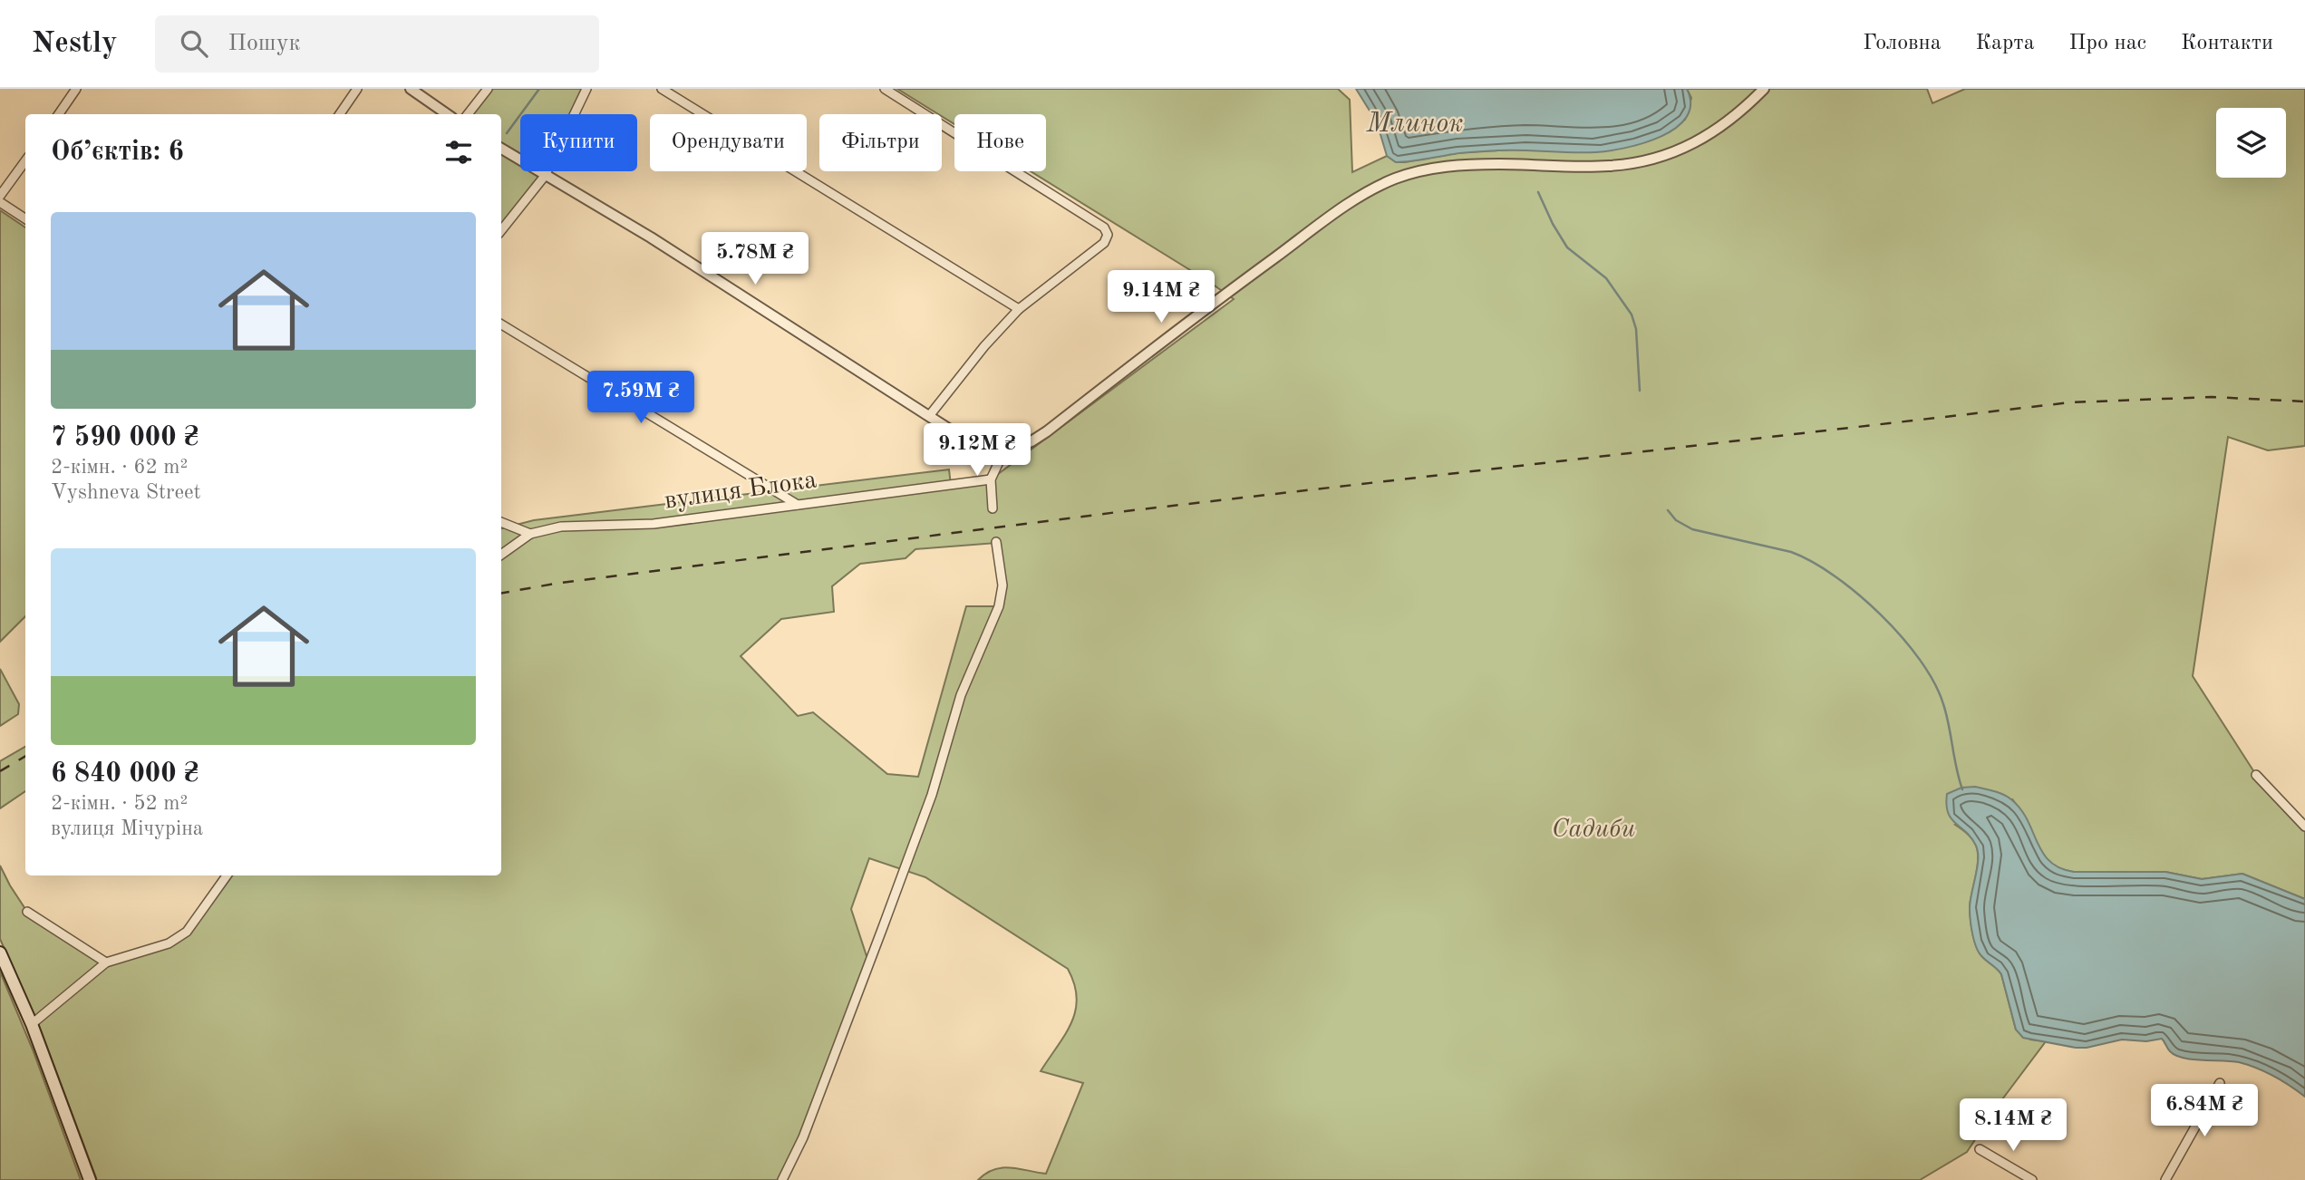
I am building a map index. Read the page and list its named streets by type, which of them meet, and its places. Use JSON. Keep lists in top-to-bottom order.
{
  "streets": {
    "street": ["вулиця Блока"]
  },
  "water": ["Млинок"],
  "parks": ["Садиби"],
  "page": {
    "header": "Nestly",
    "search": "Пошук",
    "nav": [
      "Головна",
      "Карта",
      "Про нас",
      "Контакти"
    ],
    "chip": [
      "Купити",
      "Орендувати",
      "Фільтри",
      "Нове"
    ],
    "heading": "Об’єктів: 6",
    "list": [
      {
        "name": "7 590 000 ₴",
        "note": "2-кімн. · 62 m² · Vyshneva Street"
      },
      {
        "name": "6 840 000 ₴",
        "note": "2-кімн. · 52 m² · вулиця Мічуріна"
      }
    ],
    "price": [
      "5.78M ₴",
      "9.14M ₴",
      "7.59M ₴",
      "9.12M ₴",
      "6.84M ₴",
      "8.14M ₴"
    ]
  }
}
